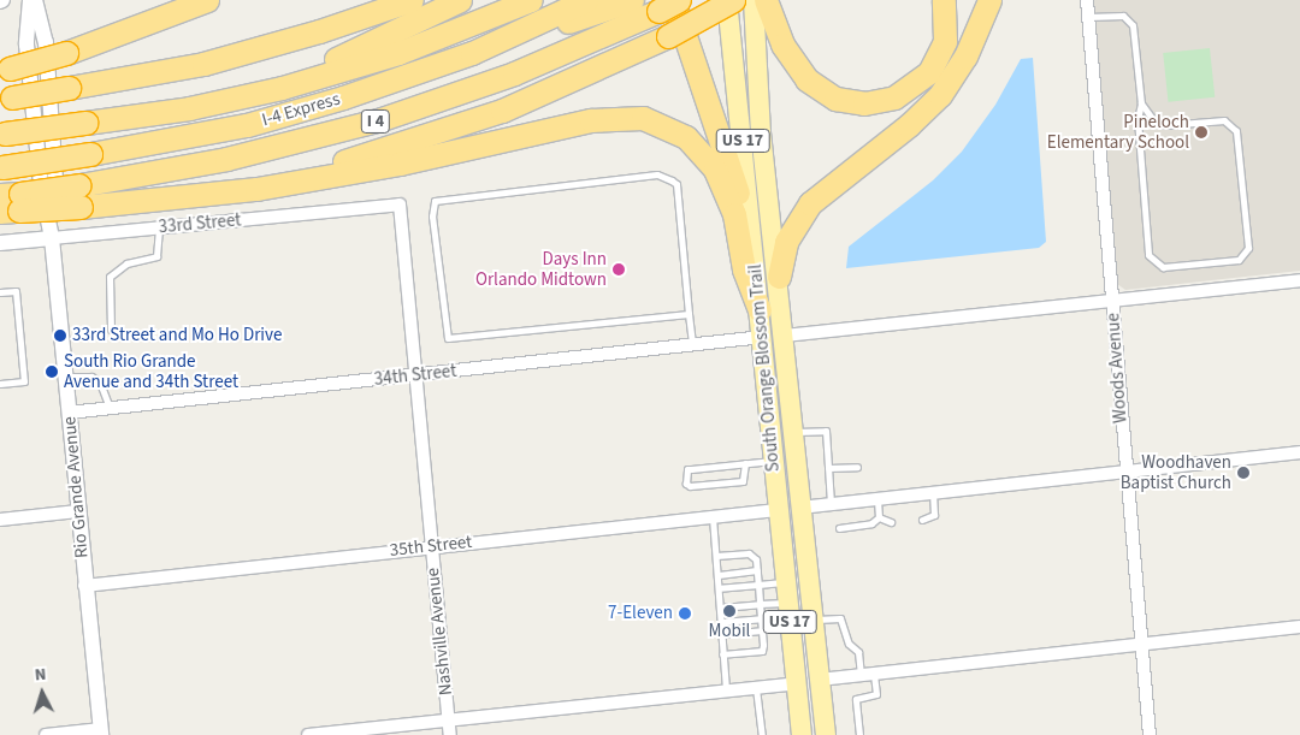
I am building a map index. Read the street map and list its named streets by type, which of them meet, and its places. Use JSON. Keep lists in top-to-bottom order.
{
  "streets": {
    "highway": ["I-4 Express", "I 4"],
    "main road": ["US 17", "South Orange Blossom Trail"],
    "street": [
      "33rd Street",
      "Woods Avenue",
      "34th Street",
      "Rio Grande Avenue",
      "35th Street",
      "Nashville Avenue"
    ]
  },
  "crossings": [
    ["33rd Street", "Rio Grande Avenue"],
    ["33rd Street", "Nashville Avenue"],
    ["South Orange Blossom Trail", "34th Street"],
    ["South Orange Blossom Trail", "35th Street"],
    ["34th Street", "Rio Grande Avenue"],
    ["34th Street", "Nashville Avenue"],
    ["Rio Grande Avenue", "35th Street"],
    ["35th Street", "Nashville Avenue"]
  ],
  "places": [
    "Pineloch Elementary School",
    "Days Inn Orlando Midtown",
    "33rd Street and Mo Ho Drive",
    "South Rio Grande Avenue and 34th Street",
    "Woodhaven Baptist Church",
    "Mobil",
    "7-Eleven"
  ],
  "north": "top"
}
